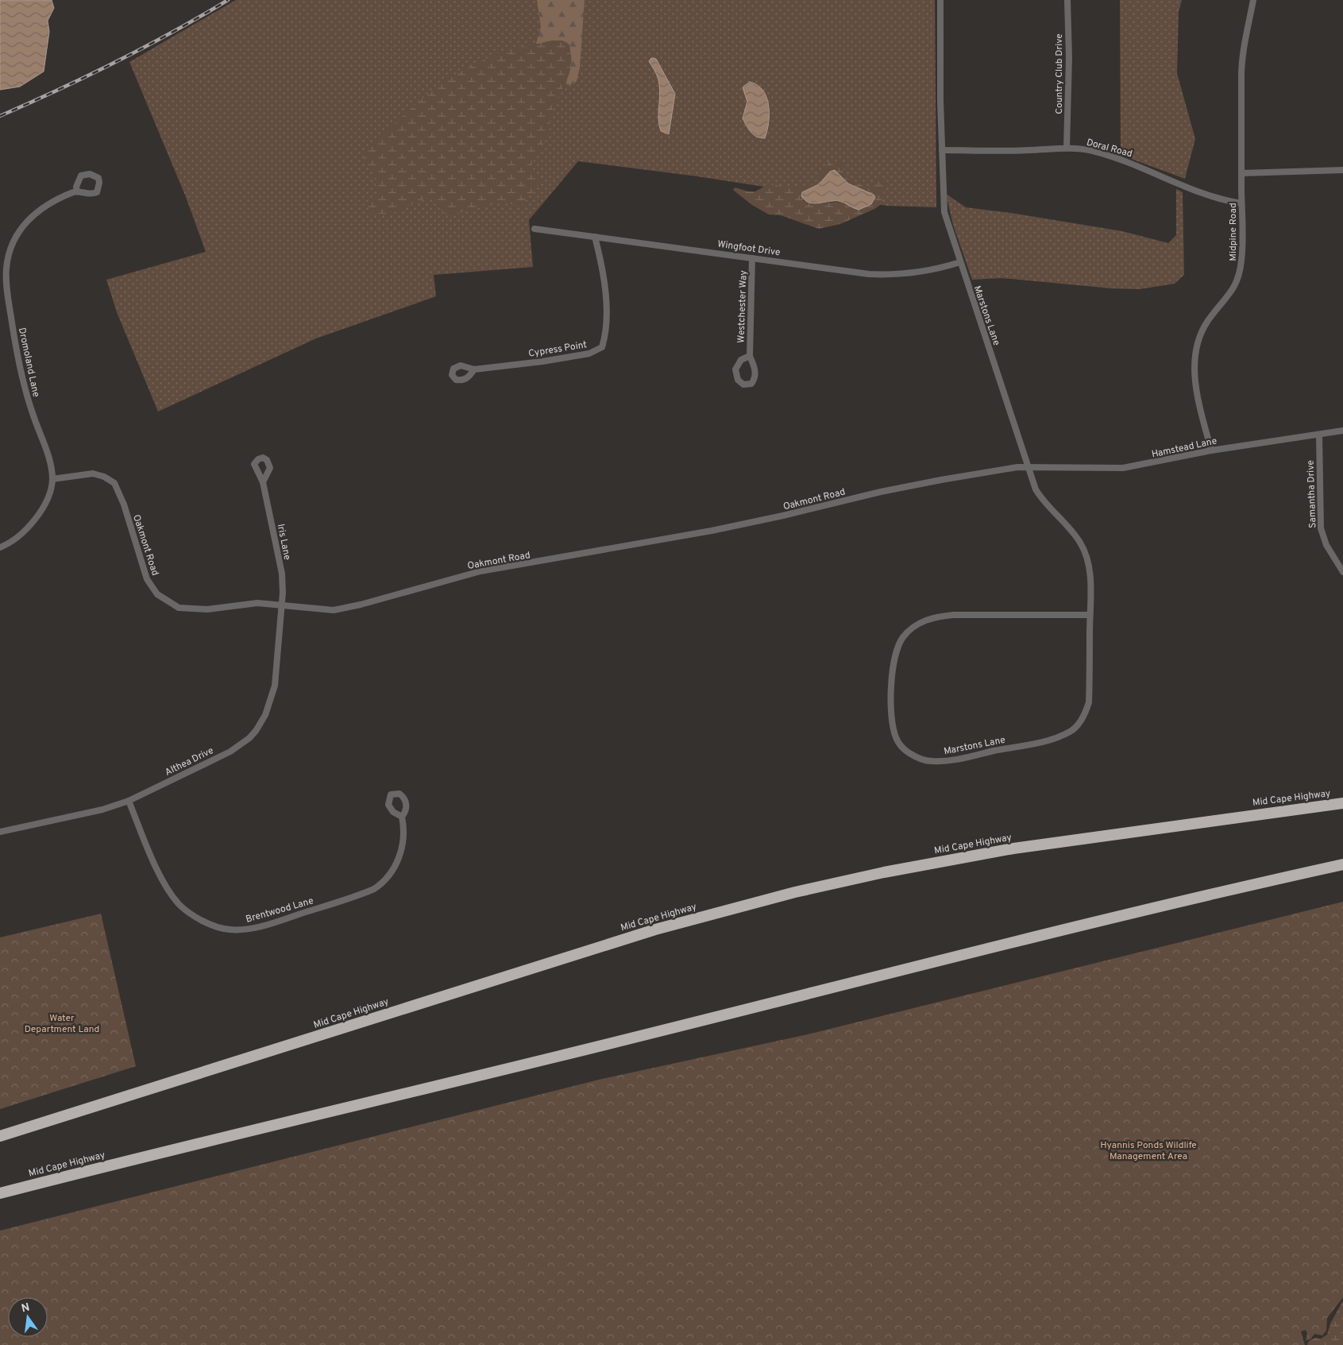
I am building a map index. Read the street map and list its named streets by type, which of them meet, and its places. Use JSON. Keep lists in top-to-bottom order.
{
  "streets": {
    "highway": ["Mid Cape Highway"],
    "street": [
      "Country Club Drive",
      "Doral Road",
      "Midpine Road",
      "Wingfoot Drive",
      "Westchester Way",
      "Marstons Lane",
      "Cypress Point",
      "Dromoland Lane",
      "Hamstead Lane",
      "Samantha Drive",
      "Oakmont Road",
      "Iris Lane",
      "Althea Drive",
      "Brentwood Lane"
    ]
  },
  "crossings": [
    ["Country Club Drive", "Doral Road"],
    ["Doral Road", "Midpine Road"],
    ["Doral Road", "Marstons Lane"],
    ["Midpine Road", "Hamstead Lane"],
    ["Wingfoot Drive", "Westchester Way"],
    ["Wingfoot Drive", "Marstons Lane"],
    ["Wingfoot Drive", "Cypress Point"],
    ["Marstons Lane", "Hamstead Lane"],
    ["Marstons Lane", "Oakmont Road"],
    ["Dromoland Lane", "Oakmont Road"],
    ["Hamstead Lane", "Samantha Drive"],
    ["Hamstead Lane", "Oakmont Road"],
    ["Oakmont Road", "Iris Lane"],
    ["Oakmont Road", "Althea Drive"],
    ["Iris Lane", "Althea Drive"],
    ["Althea Drive", "Brentwood Lane"]
  ],
  "parks": ["Water Department Land", "Hyannis Ponds Wildlife Management Area"],
  "north": "top"
}
